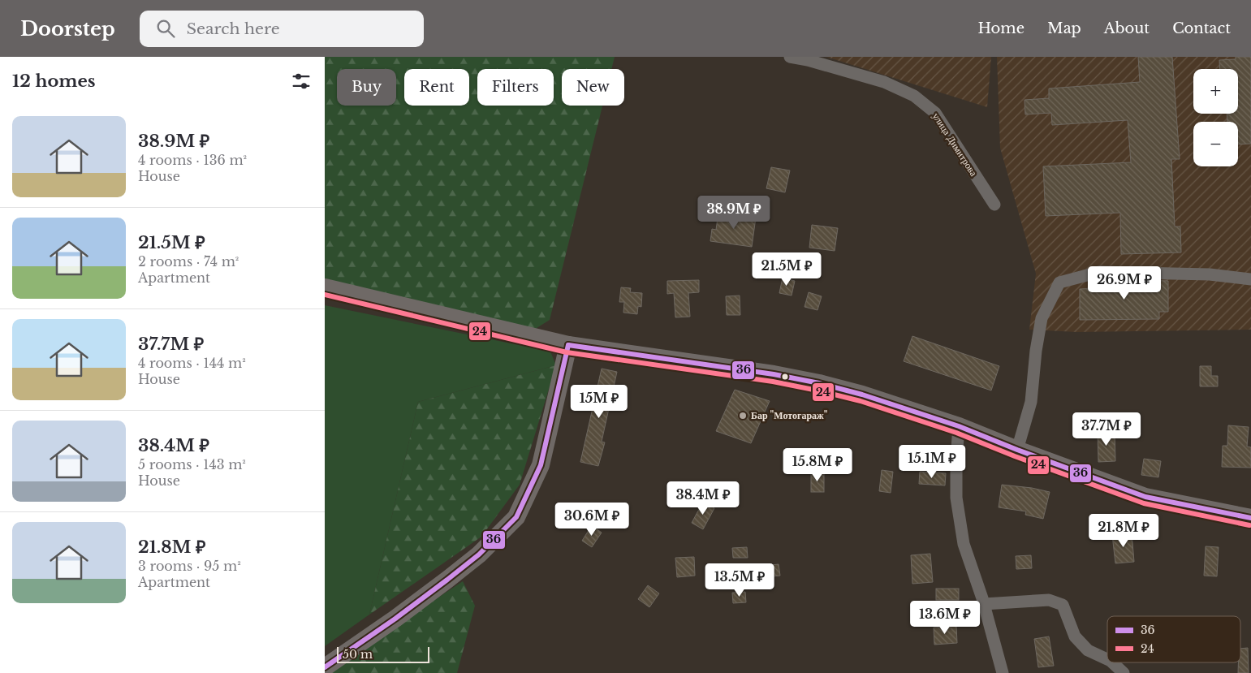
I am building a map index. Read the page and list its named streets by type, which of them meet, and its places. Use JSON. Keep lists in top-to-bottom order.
{
  "streets": {
    "street": ["улица Димитрова"]
  },
  "places": ["Бар \"Мотогараж\""],
  "lines": ["transit line 24", "transit line 36"],
  "legend": ["36", "24"],
  "scale_bar": "50 m",
  "page": {
    "header": "Doorstep",
    "search": "Search here",
    "nav": [
      "Home",
      "Map",
      "About",
      "Contact"
    ],
    "heading": "12 homes",
    "map_buttons": ["+", "−"],
    "chip": [
      "Buy",
      "Rent",
      "Filters",
      "New"
    ],
    "list": [
      {
        "name": "38.9M ₽",
        "note": "4 rooms · 136 m² · House"
      },
      {
        "name": "21.5M ₽",
        "note": "2 rooms · 74 m² · Apartment"
      },
      {
        "name": "37.7M ₽",
        "note": "4 rooms · 144 m² · House"
      },
      {
        "name": "38.4M ₽",
        "note": "5 rooms · 143 m² · House"
      },
      {
        "name": "21.8M ₽",
        "note": "3 rooms · 95 m² · Apartment"
      }
    ],
    "price": [
      "38.9M ₽",
      "21.5M ₽",
      "26.9M ₽",
      "15M ₽",
      "37.7M ₽",
      "15.1M ₽",
      "15.8M ₽",
      "38.4M ₽",
      "30.6M ₽",
      "21.8M ₽",
      "13.5M ₽",
      "13.6M ₽"
    ],
    "scale": "50 m"
  }
}
